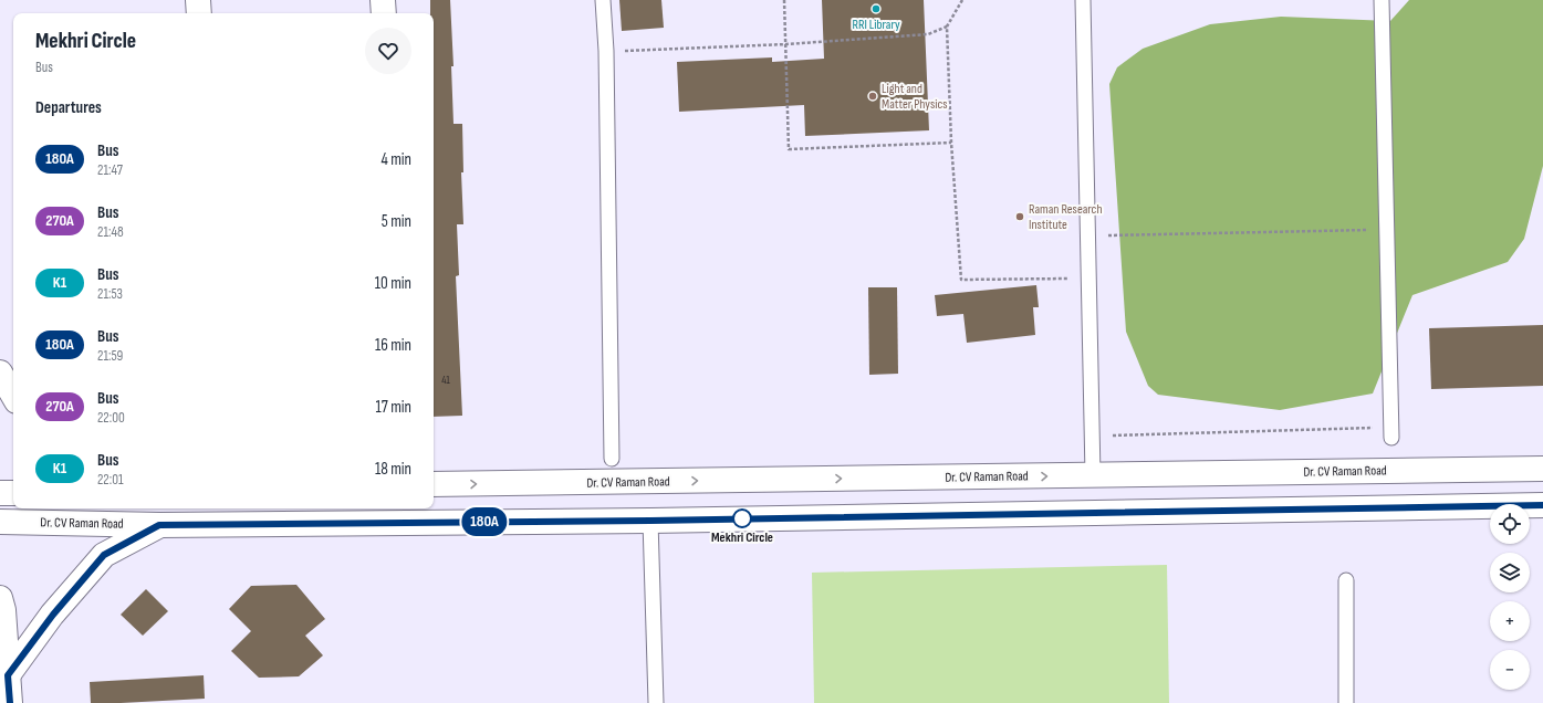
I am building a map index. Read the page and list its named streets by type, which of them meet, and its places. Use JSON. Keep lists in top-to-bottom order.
{
  "streets": {
    "main road": ["Dr. CV Raman Road"]
  },
  "places": [
    "RRI Library",
    "Light and Matter Physics",
    "Raman Research Institute",
    "Mekhri Circle"
  ],
  "lines": ["bus line 180A"],
  "house_numbers": ["41"],
  "page": {
    "on_map": "180A",
    "heading": [
      ["Mekhri Circle", "Bus"],
      "Departures"
    ],
    "list": [
      {
        "mark": "180A",
        "name": "Bus",
        "note": "21:47",
        "value": "4 min"
      },
      {
        "mark": "270A",
        "name": "Bus",
        "note": "21:48",
        "value": "5 min"
      },
      {
        "mark": "K1",
        "name": "Bus",
        "note": "21:53",
        "value": "10 min"
      },
      {
        "mark": "180A",
        "name": "Bus",
        "note": "21:59",
        "value": "16 min"
      },
      {
        "mark": "270A",
        "name": "Bus",
        "note": "22:00",
        "value": "17 min"
      },
      {
        "mark": "K1",
        "name": "Bus",
        "note": "22:01",
        "value": "18 min"
      }
    ],
    "map_buttons": ["+", "−"]
  }
}
